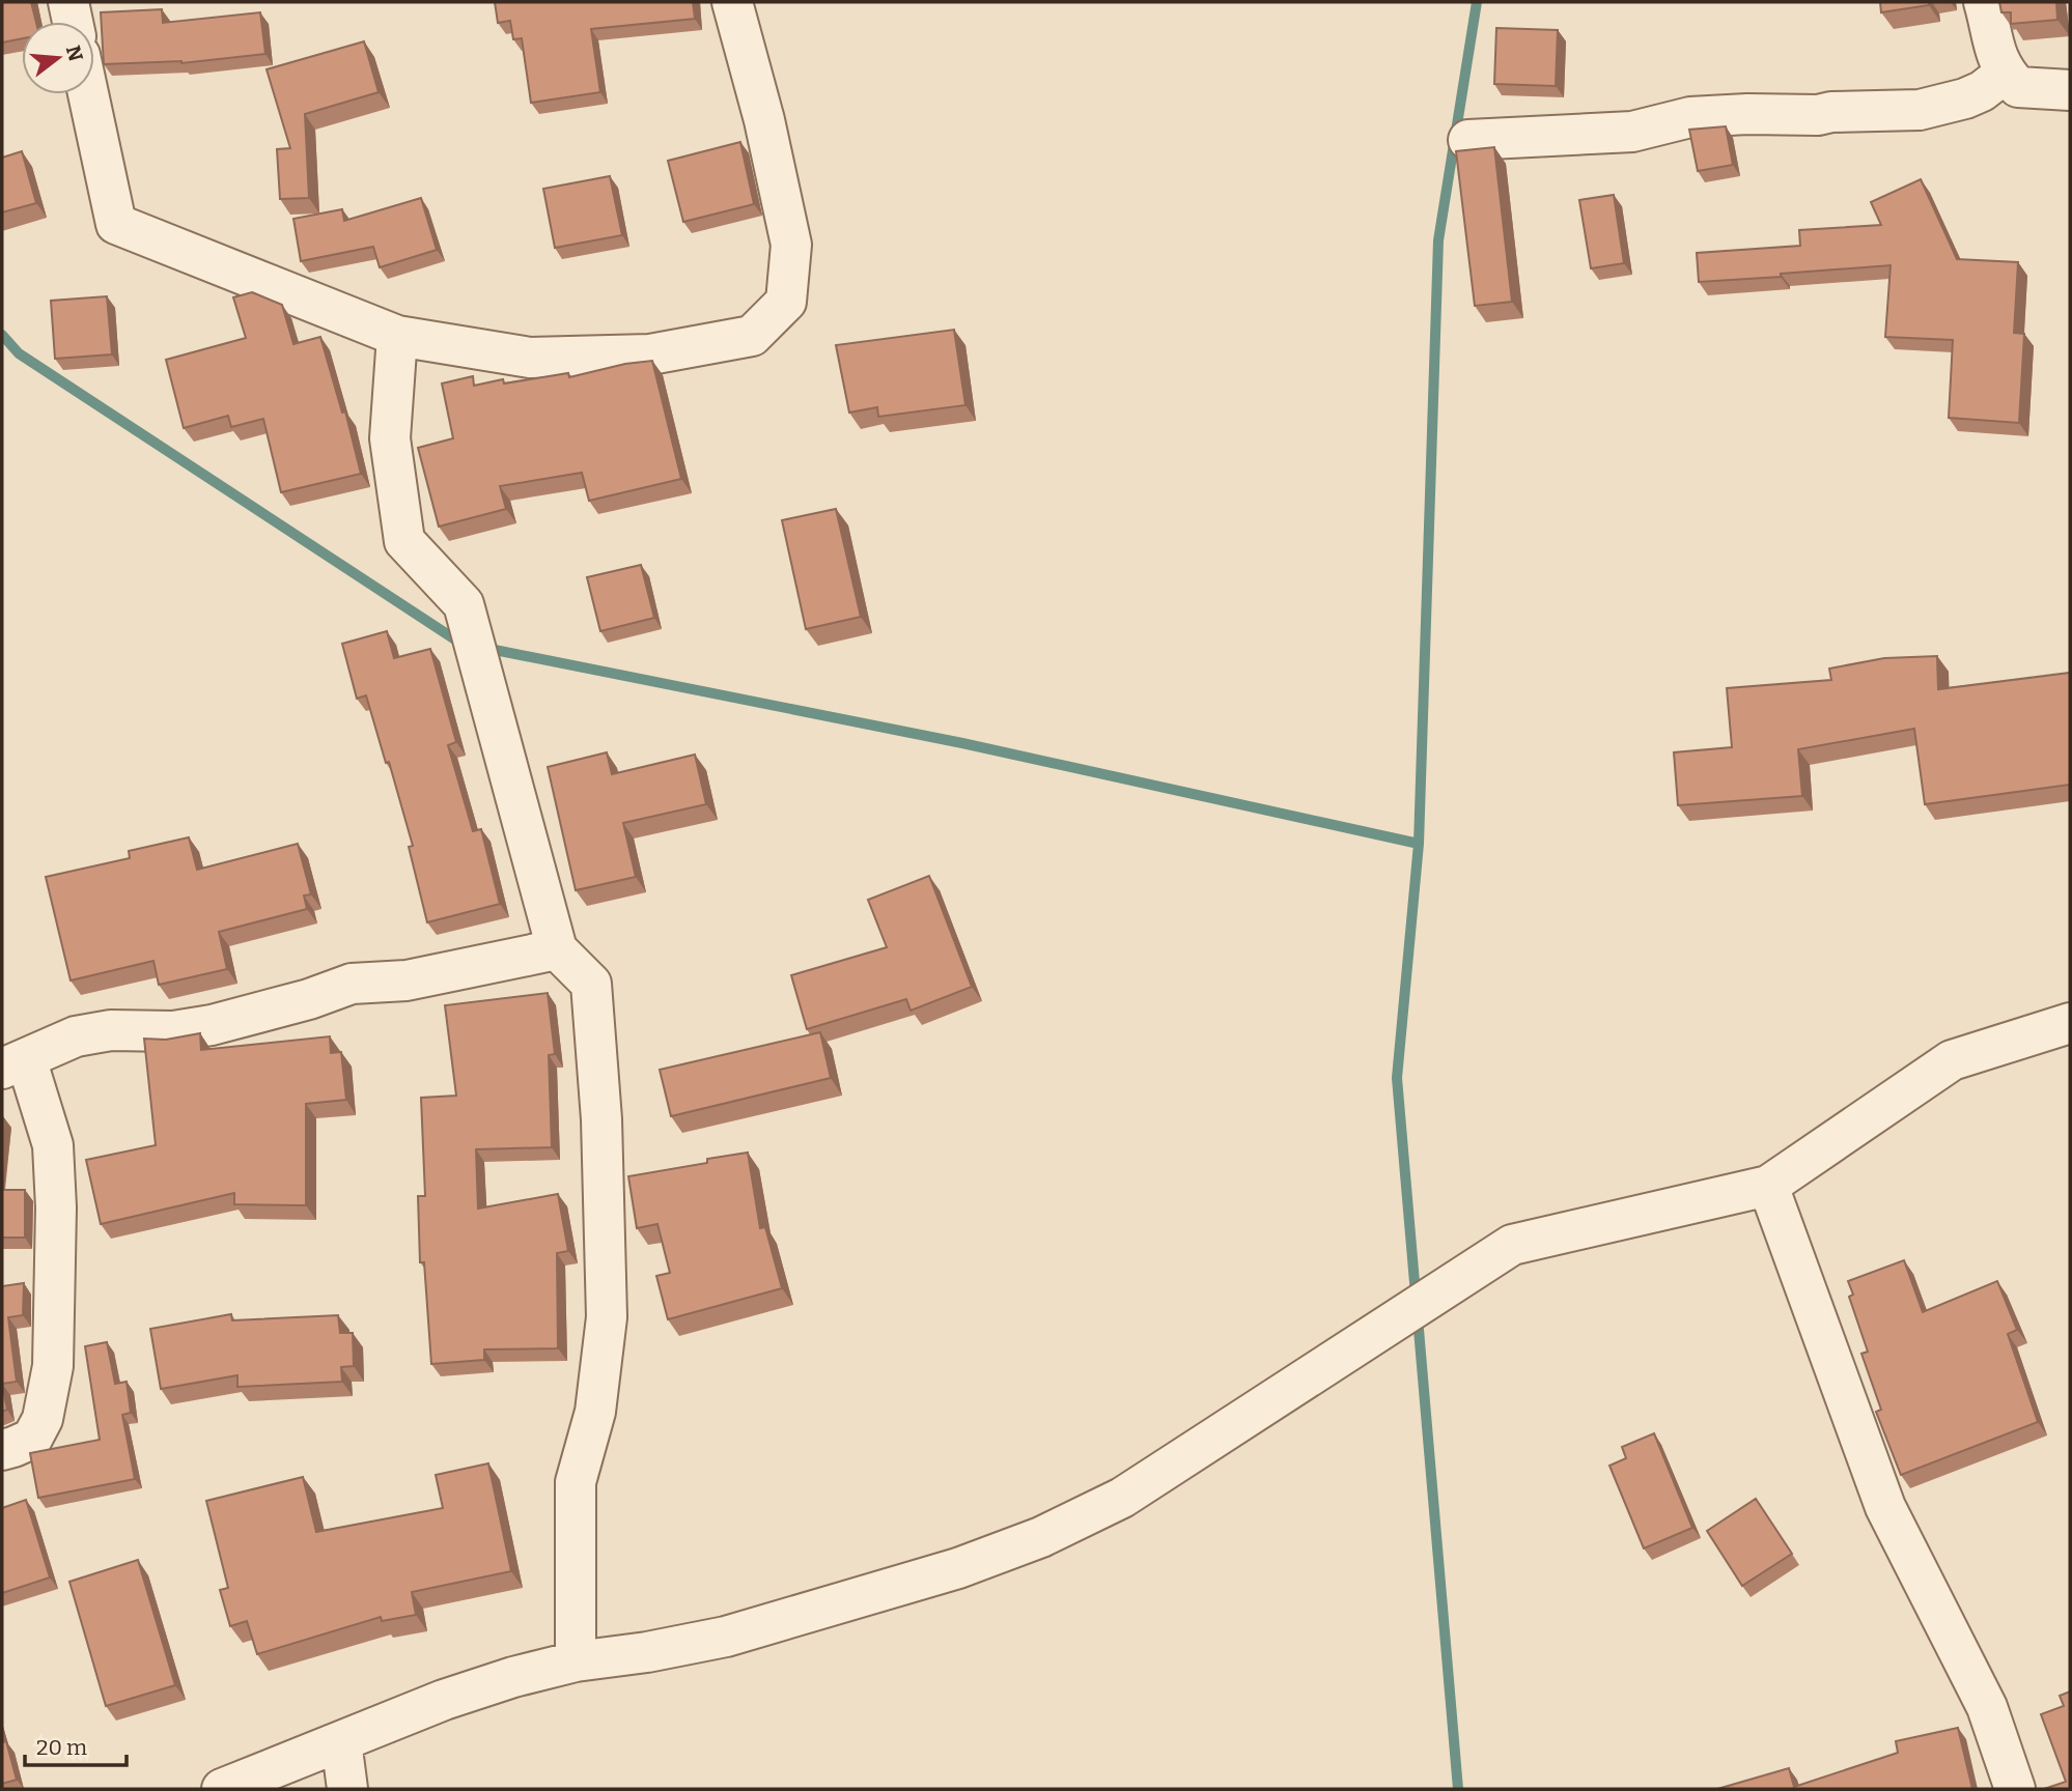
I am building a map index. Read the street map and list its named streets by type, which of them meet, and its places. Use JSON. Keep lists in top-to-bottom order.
{
  "scale_bar": "20 m",
  "north": "right"
}
